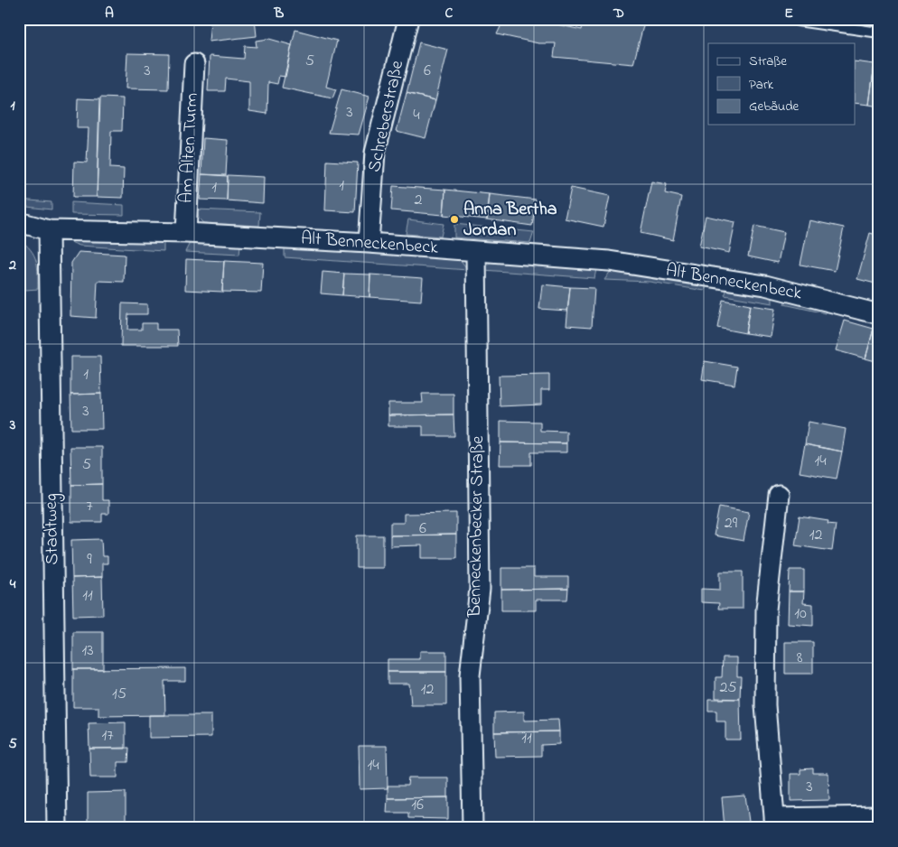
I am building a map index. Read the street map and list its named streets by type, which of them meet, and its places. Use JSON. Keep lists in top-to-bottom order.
{
  "streets": {
    "street": [
      "Schreberstraße",
      "Am Alten Turm",
      "Alt Benneckenbeck",
      "Benneckenbecker Straße",
      "Stadtweg"
    ]
  },
  "crossings": [
    ["Schreberstraße", "Alt Benneckenbeck"],
    ["Am Alten Turm", "Alt Benneckenbeck"],
    ["Alt Benneckenbeck", "Benneckenbecker Straße"],
    ["Alt Benneckenbeck", "Stadtweg"]
  ],
  "places": ["Anna Bertha Jordan"],
  "house_numbers": [
    "5",
    "3",
    "6",
    "3",
    "4",
    "1",
    "1",
    "2",
    "1",
    "3",
    "14",
    "5",
    "7",
    "29",
    "6",
    "12",
    "9",
    "11",
    "10",
    "13",
    "8",
    "25",
    "12",
    "15",
    "17",
    "11",
    "14",
    "3",
    "16"
  ],
  "legend": ["Straße", "Park", "Gebäude"],
  "grid": {
    "columns": [
      "A",
      "B",
      "C",
      "D",
      "E"
    ],
    "rows": [
      "1",
      "2",
      "3",
      "4",
      "5"
    ]
  }
}
